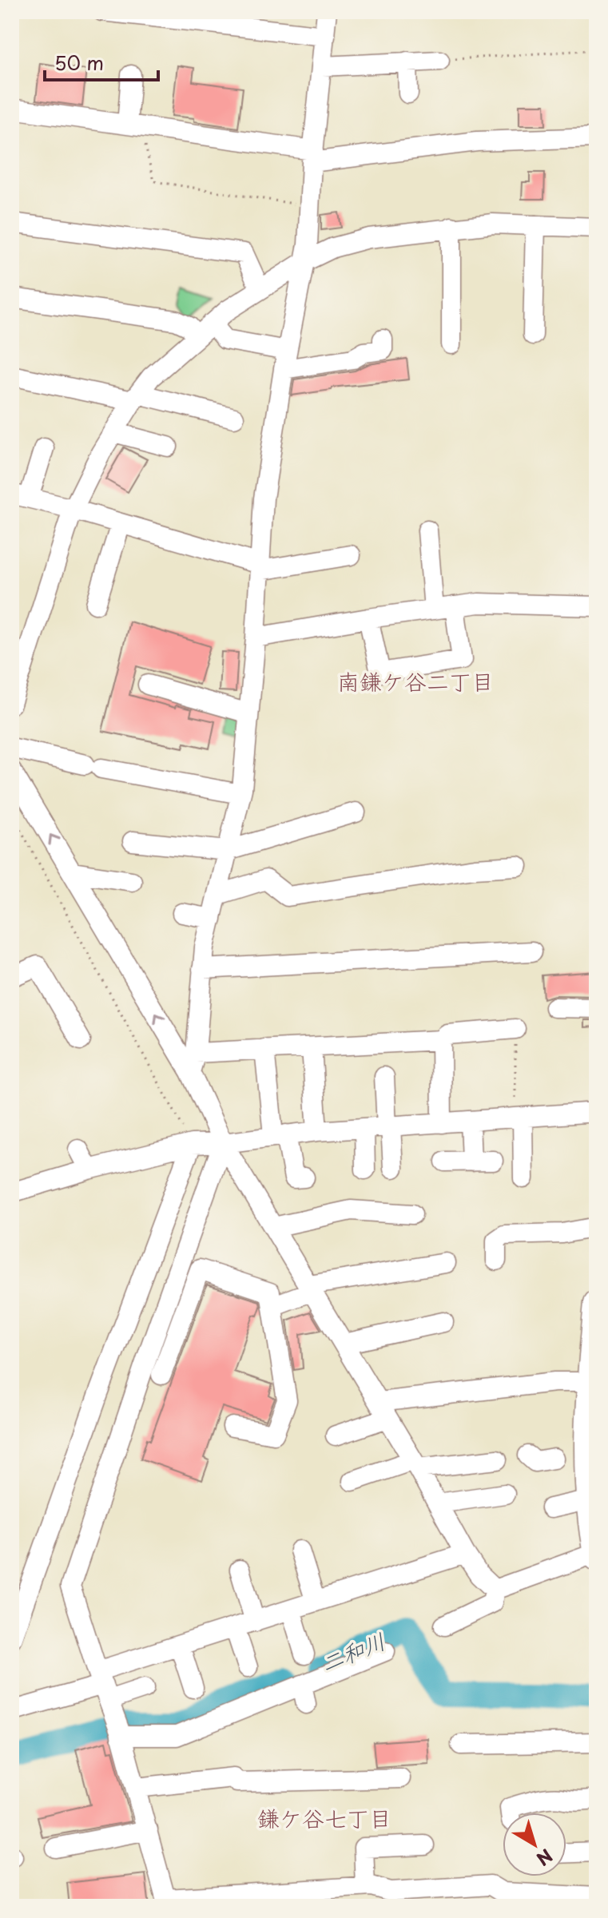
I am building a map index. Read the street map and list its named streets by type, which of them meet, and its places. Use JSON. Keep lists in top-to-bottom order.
{
  "districts": ["南鎌ケ谷二丁目", "鎌ケ谷七丁目"],
  "water": ["二和川"],
  "scale_bar": "50 m",
  "north": "bottom right"
}
